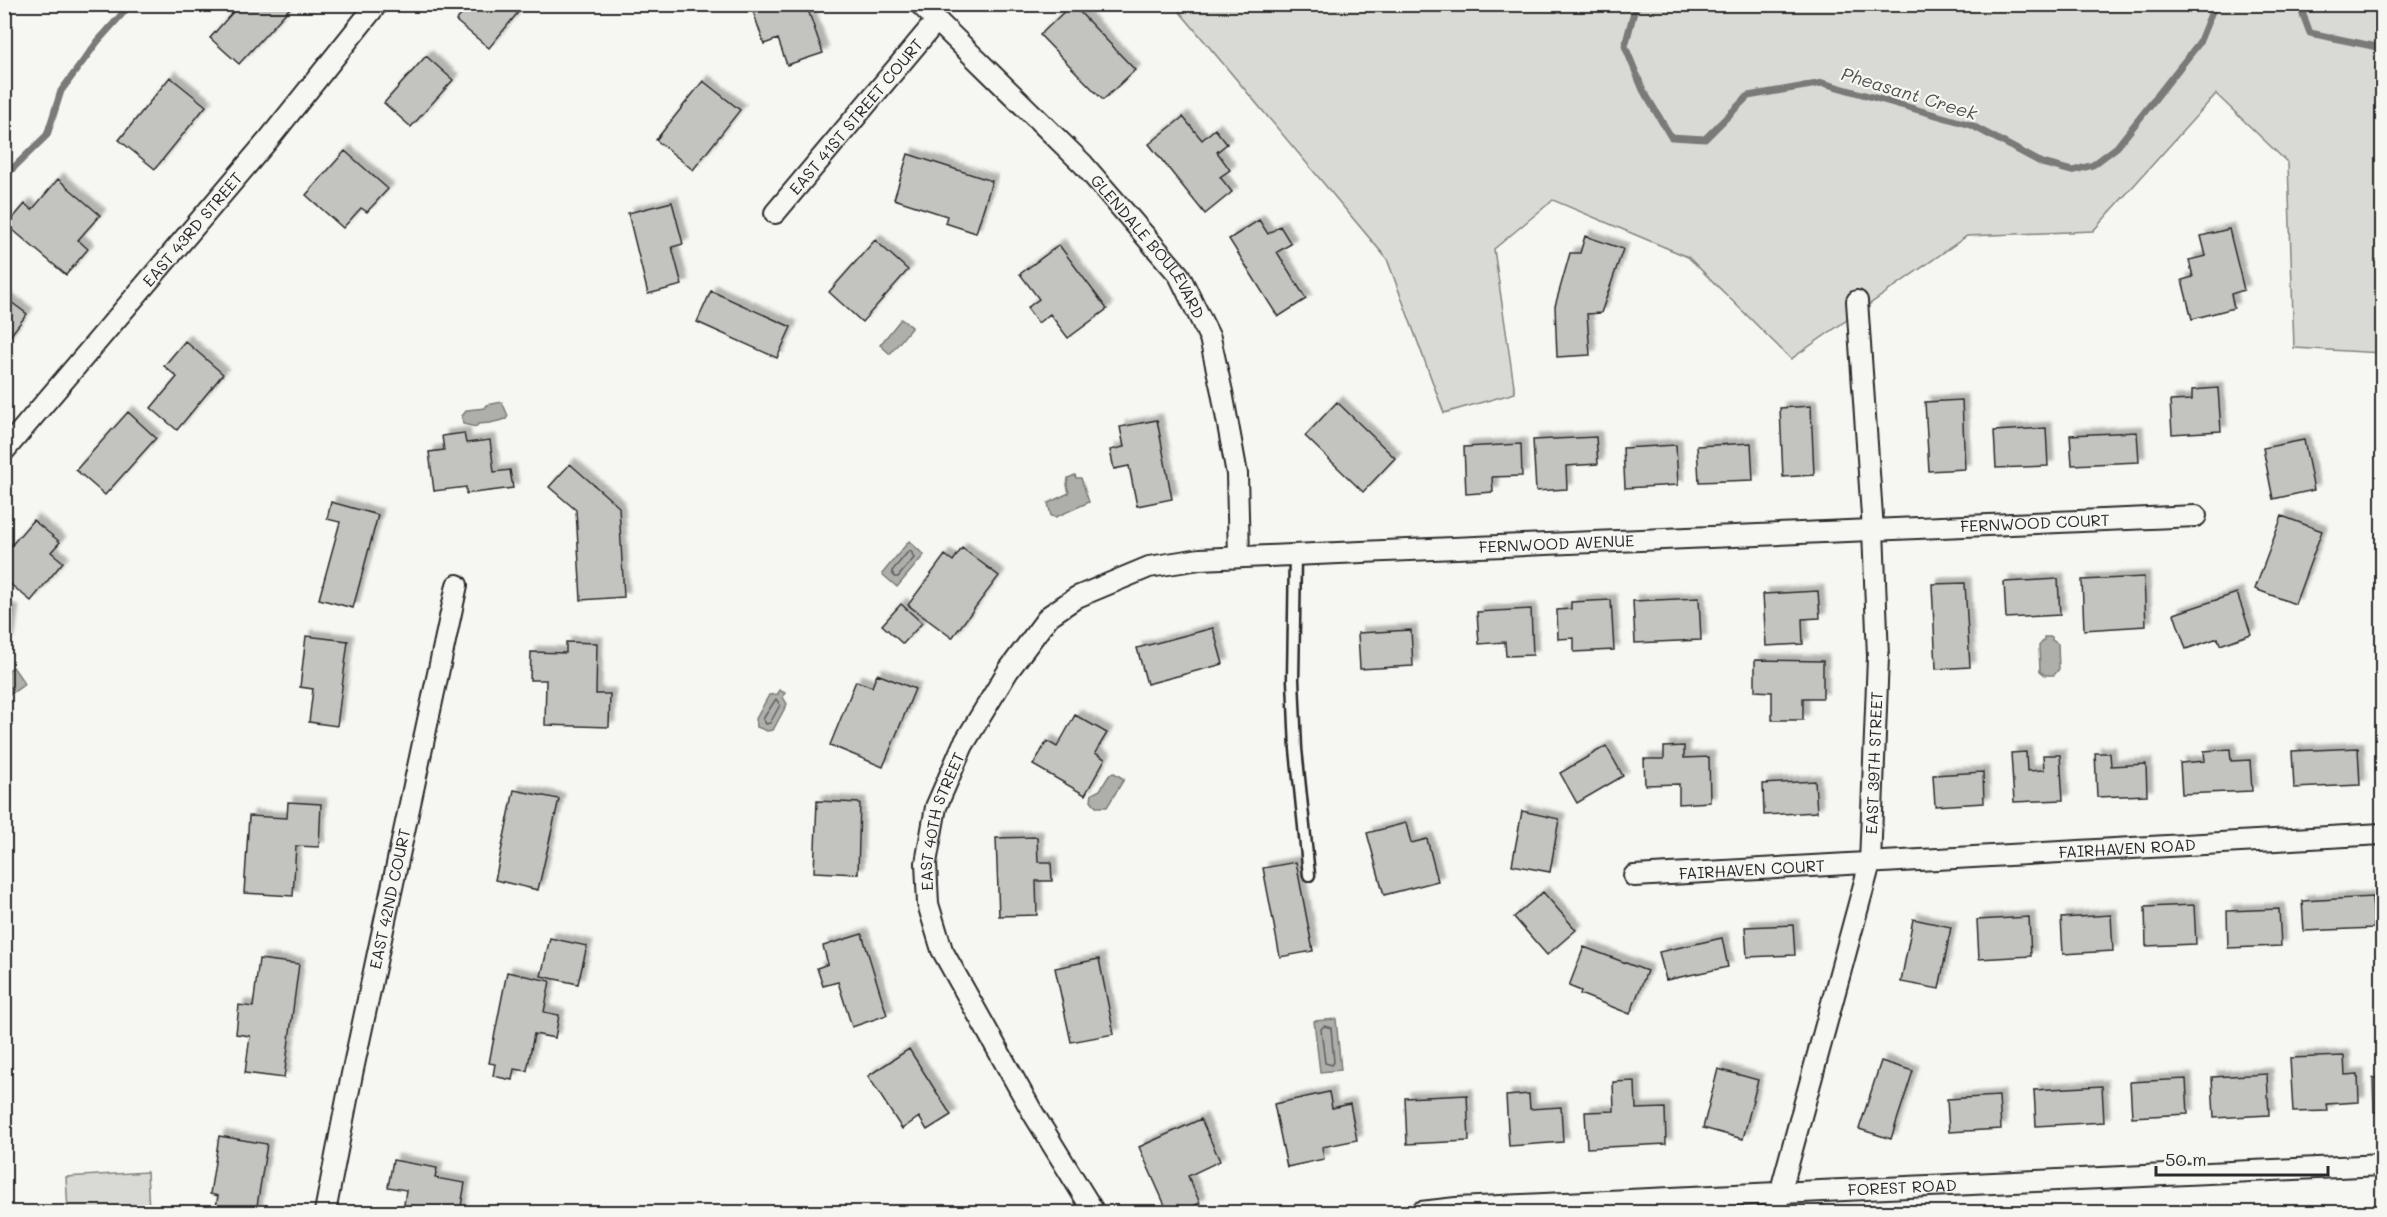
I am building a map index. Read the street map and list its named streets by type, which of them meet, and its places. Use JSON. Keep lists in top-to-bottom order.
{
  "streets": {
    "street": [
      "EAST 41ST STREET COURT",
      "EAST 43RD STREET",
      "GLENDALE BOULEVARD",
      "FERNWOOD COURT",
      "FERNWOOD AVENUE",
      "EAST 39TH STREET",
      "EAST 40TH STREET",
      "FAIRHAVEN ROAD",
      "FAIRHAVEN COURT",
      "EAST 42ND COURT",
      "FOREST ROAD"
    ]
  },
  "crossings": [
    ["EAST 41ST STREET COURT", "GLENDALE BOULEVARD"],
    ["GLENDALE BOULEVARD", "FERNWOOD AVENUE"],
    ["GLENDALE BOULEVARD", "EAST 40TH STREET"],
    ["FERNWOOD COURT", "FERNWOOD AVENUE"],
    ["FERNWOOD COURT", "EAST 39TH STREET"],
    ["FERNWOOD AVENUE", "EAST 39TH STREET"],
    ["FERNWOOD AVENUE", "EAST 40TH STREET"],
    ["EAST 39TH STREET", "FAIRHAVEN ROAD"],
    ["EAST 39TH STREET", "FAIRHAVEN COURT"],
    ["EAST 39TH STREET", "FOREST ROAD"],
    ["FAIRHAVEN ROAD", "FAIRHAVEN COURT"]
  ],
  "water": ["Pheasant Creek"],
  "scale_bar": "50 m"
}
